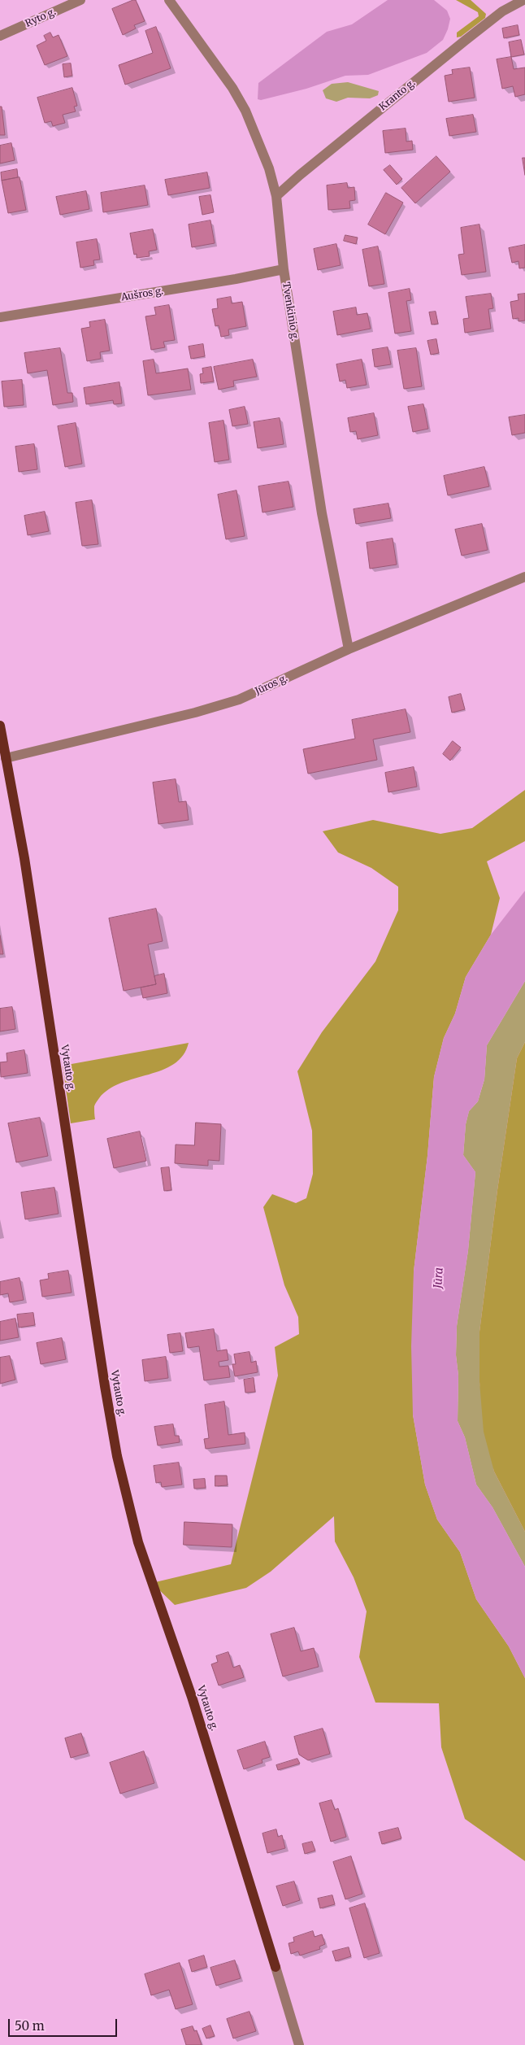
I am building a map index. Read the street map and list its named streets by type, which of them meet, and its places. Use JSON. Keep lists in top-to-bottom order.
{
  "streets": {
    "main road": ["Vytauto g."],
    "street": [
      "Ryto g.",
      "Kranto g.",
      "Aušros g.",
      "Tvenkinio g.",
      "Jūros g."
    ]
  },
  "crossings": [
    ["Kranto g.", "Tvenkinio g."],
    ["Aušros g.", "Tvenkinio g."],
    ["Tvenkinio g.", "Jūros g."],
    ["Jūros g.", "Vytauto g."]
  ],
  "water": ["Jūra"],
  "scale_bar": "50 m"
}
